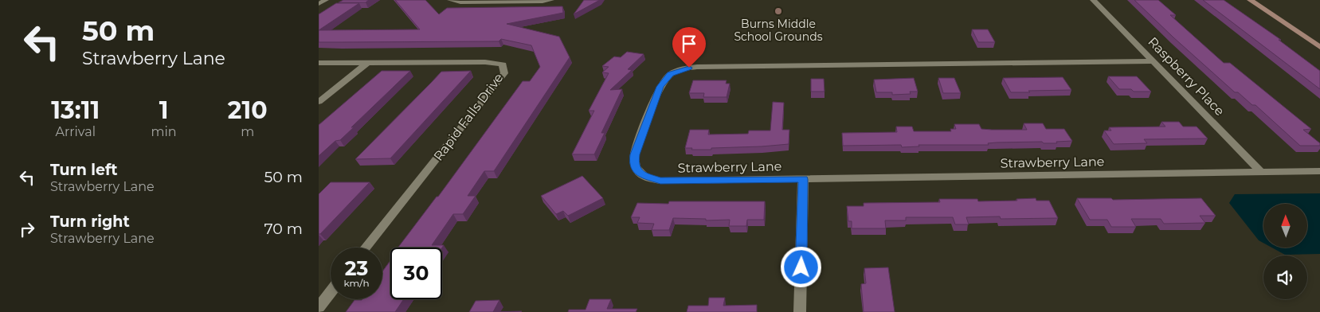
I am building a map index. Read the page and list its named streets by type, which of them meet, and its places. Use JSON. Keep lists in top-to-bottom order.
{
  "streets": {
    "street": ["Raspberry Place", "Rapid Falls Drive", "Strawberry Lane"]
  },
  "crossings": [
    ["Raspberry Place", "Strawberry Lane"]
  ],
  "places": ["Burns Middle School Grounds"],
  "north": "top",
  "page": {
    "turn": ["50 m", "Strawberry Lane"],
    "eta": [
      "13:11",
      "Arrival",
      "1",
      "min",
      "210",
      "m"
    ],
    "list": [
      {
        "name": "Turn left",
        "note": "Strawberry Lane",
        "value": "50 m"
      },
      {
        "name": "Turn right",
        "note": "Strawberry Lane",
        "value": "70 m"
      }
    ],
    "speed": "23 km/h",
    "limit": "30"
  }
}
